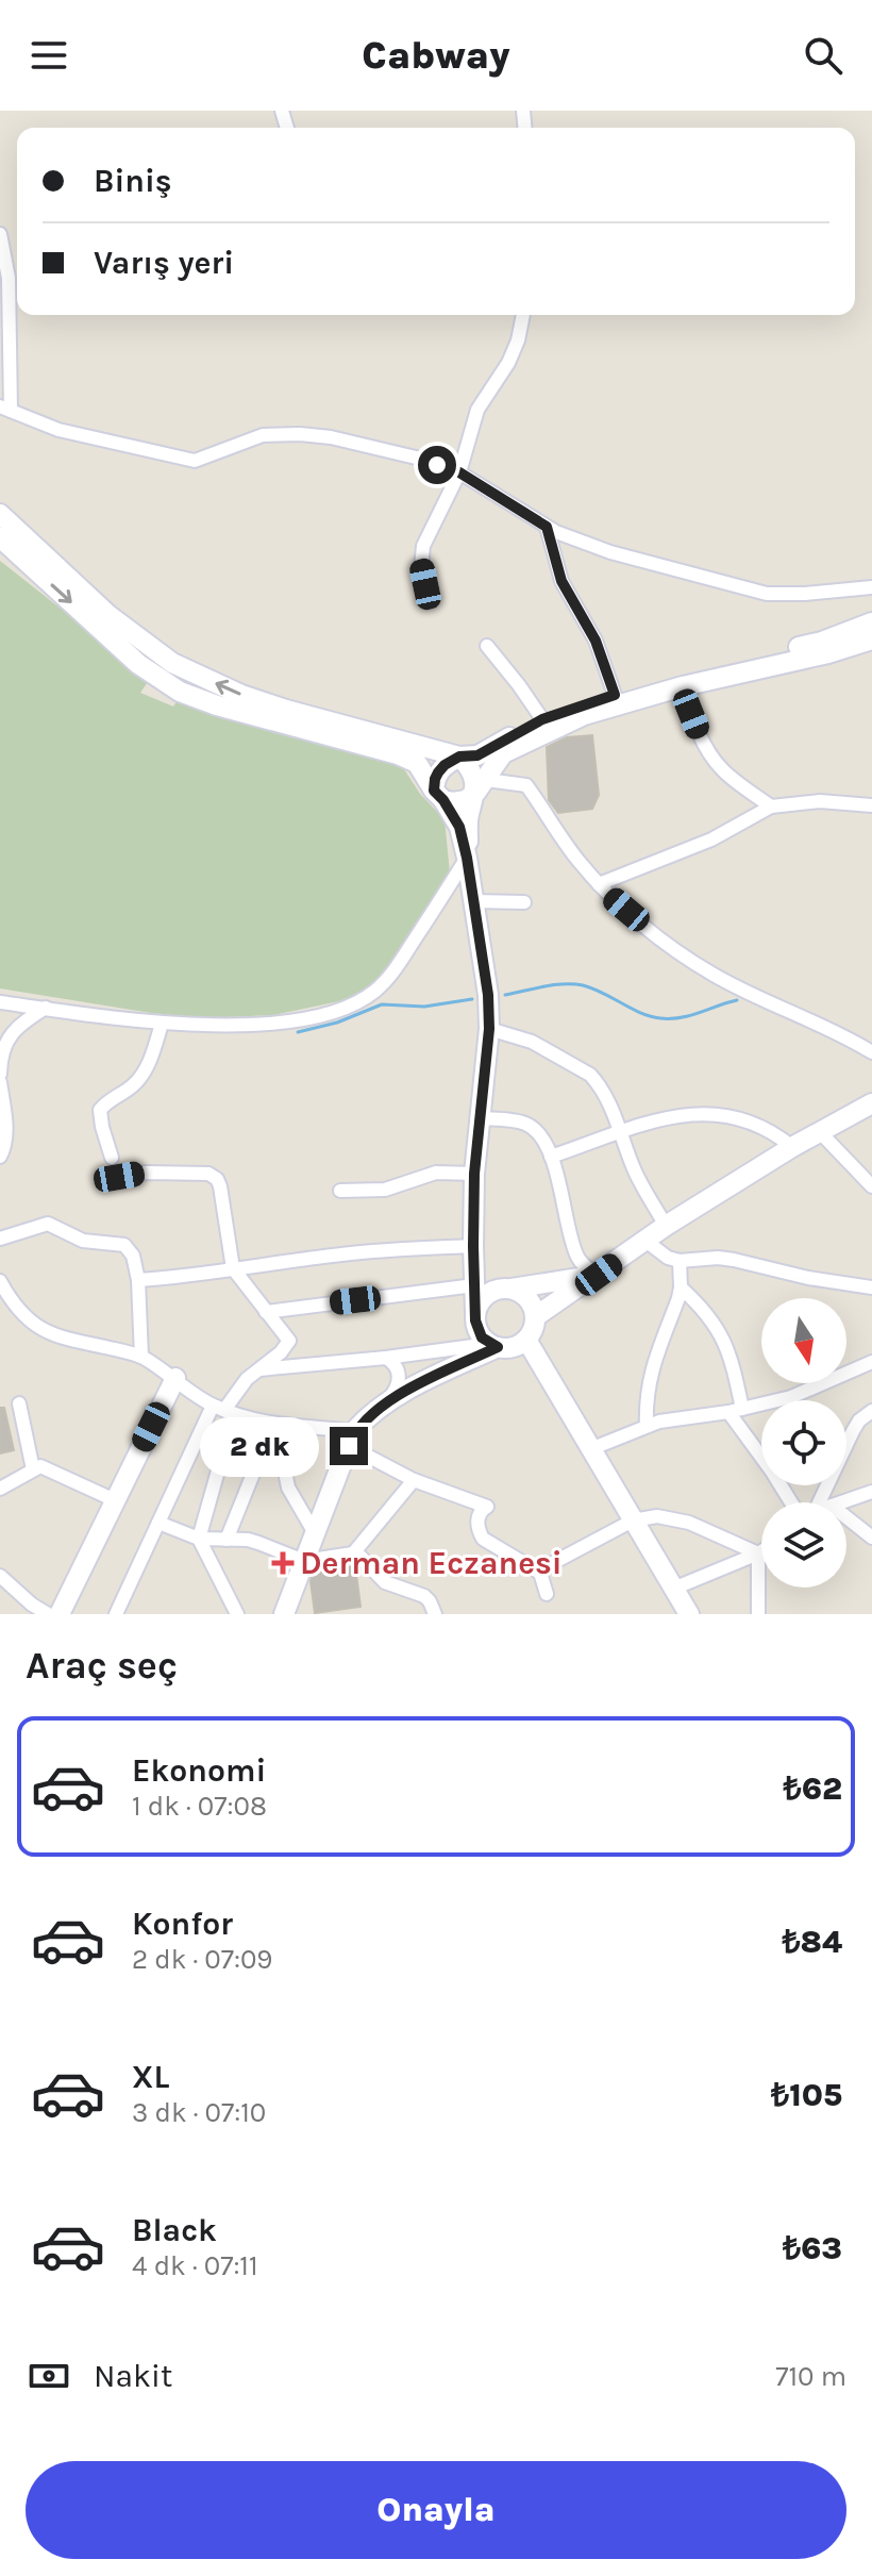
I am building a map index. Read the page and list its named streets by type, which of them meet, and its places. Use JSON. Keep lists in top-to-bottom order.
{
  "places": {
    "health": ["Derman Eczanesi"]
  },
  "north": "bottom",
  "page": {
    "header": "Cabway",
    "banner": ["Biniş", "Varış yeri"],
    "bubble": "2 dk",
    "heading": "Araç seç",
    "list": [
      {
        "name": "Ekonomi",
        "note": "1 dk · 07:08",
        "value": "₺62"
      },
      {
        "name": "Konfor",
        "note": "2 dk · 07:09",
        "value": "₺84"
      },
      {
        "name": "XL",
        "note": "3 dk · 07:10",
        "value": "₺105"
      },
      {
        "name": "Black",
        "note": "4 dk · 07:11",
        "value": "₺63"
      }
    ],
    "pay": ["Nakit", "710 m"],
    "buttons": "Onayla"
  }
}
